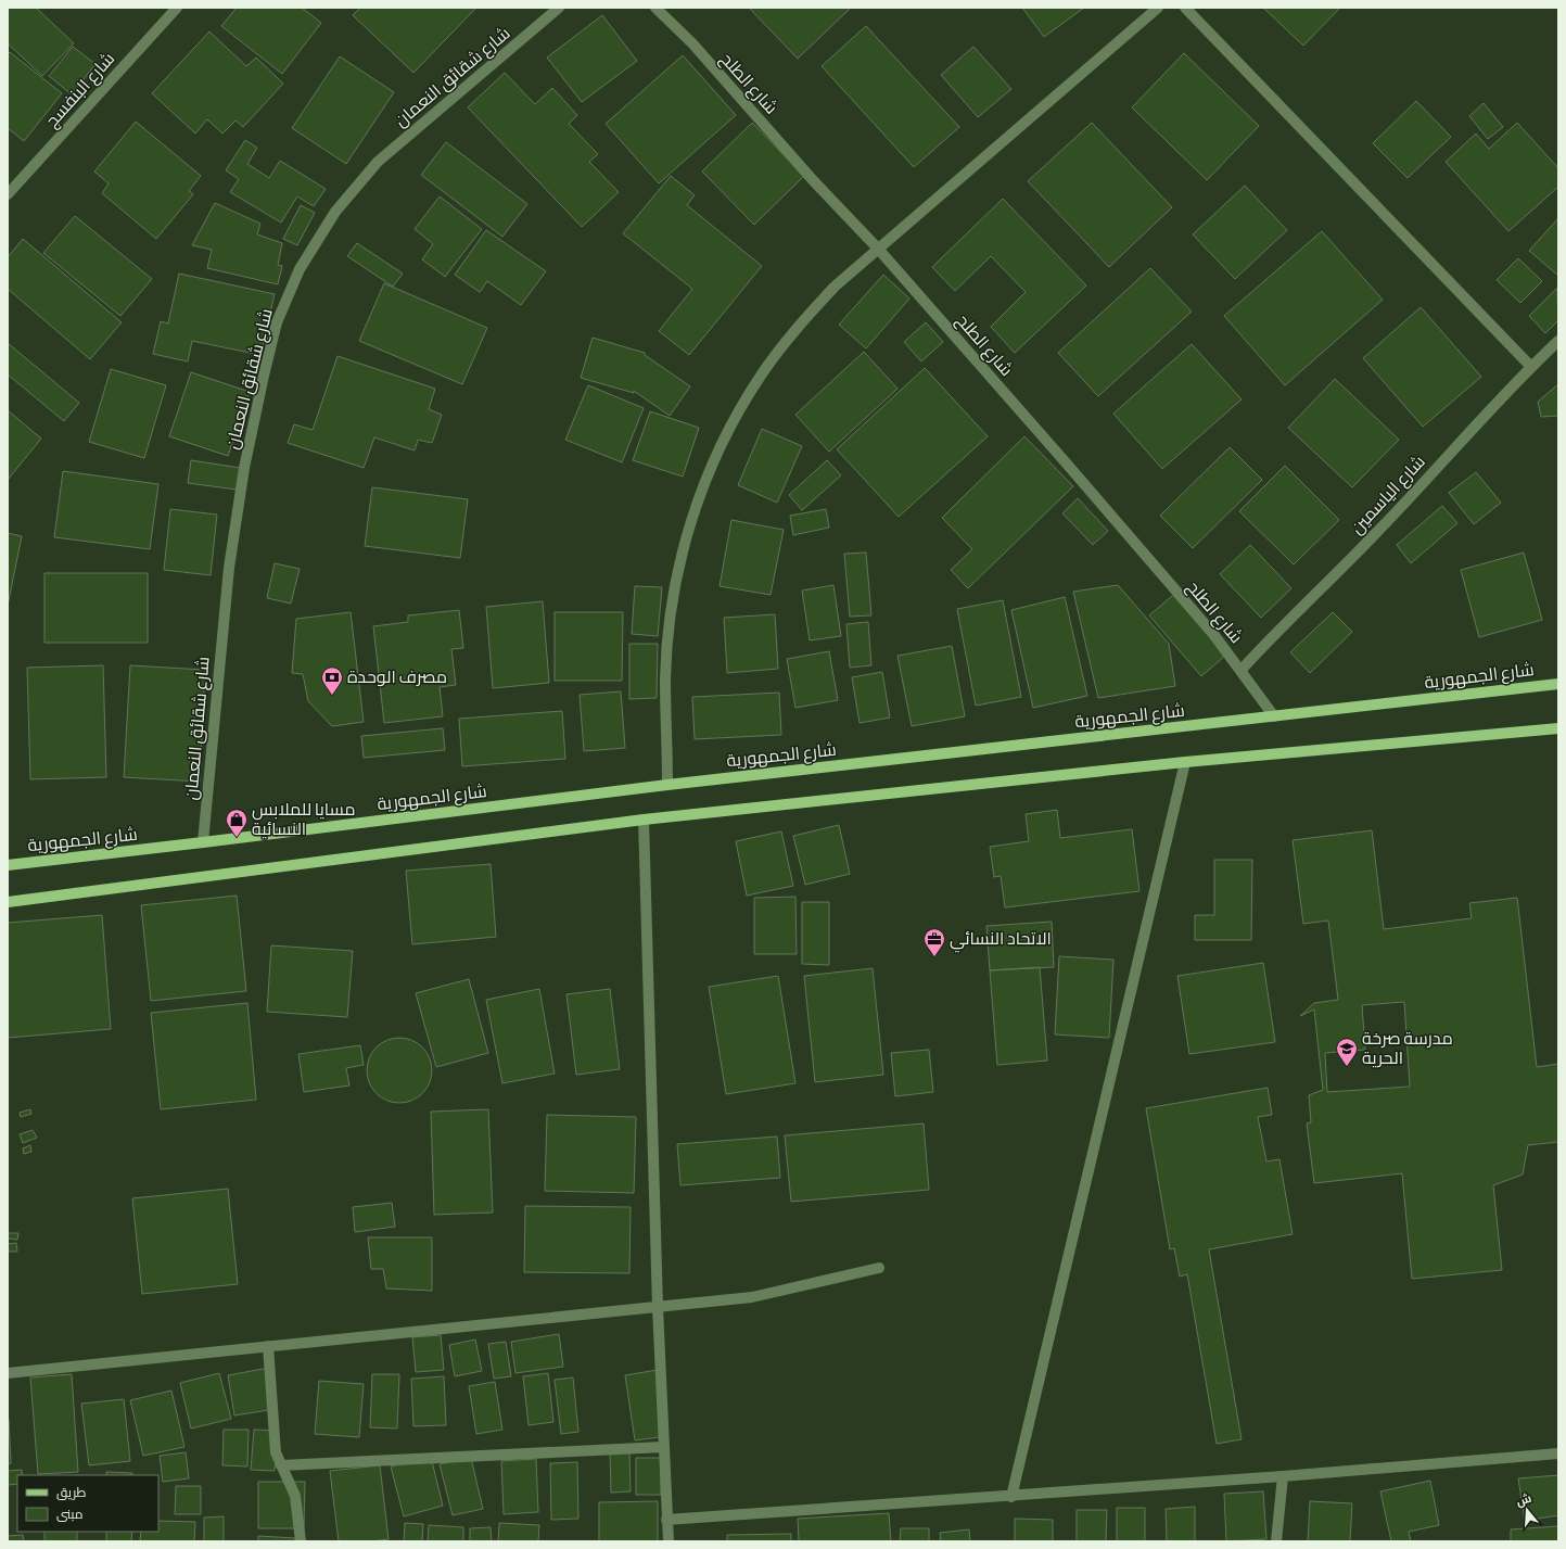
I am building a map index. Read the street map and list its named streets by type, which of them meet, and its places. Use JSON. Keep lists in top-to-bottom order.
{
  "streets": {
    "main road": ["شارع الجمهورية"],
    "street": [
      "شارع شقائق النعمان",
      "شارع الطلح",
      "شارع البنفسج",
      "شارع الياسمين"
    ]
  },
  "crossings": [
    ["شارع شقائق النعمان", "شارع الجمهورية"],
    ["شارع الطلح", "شارع الياسمين"],
    ["شارع الطلح", "شارع الجمهورية"]
  ],
  "places": {
    "bank": ["مصرف الوحدة"],
    "shop": ["مسايا للملابس النسائية"],
    "office": ["الاتحاد النسائي"],
    "school or university": ["مدرسة صرخة الحرية"]
  },
  "legend": ["طريق", "مبنى"],
  "north": "top"
}
